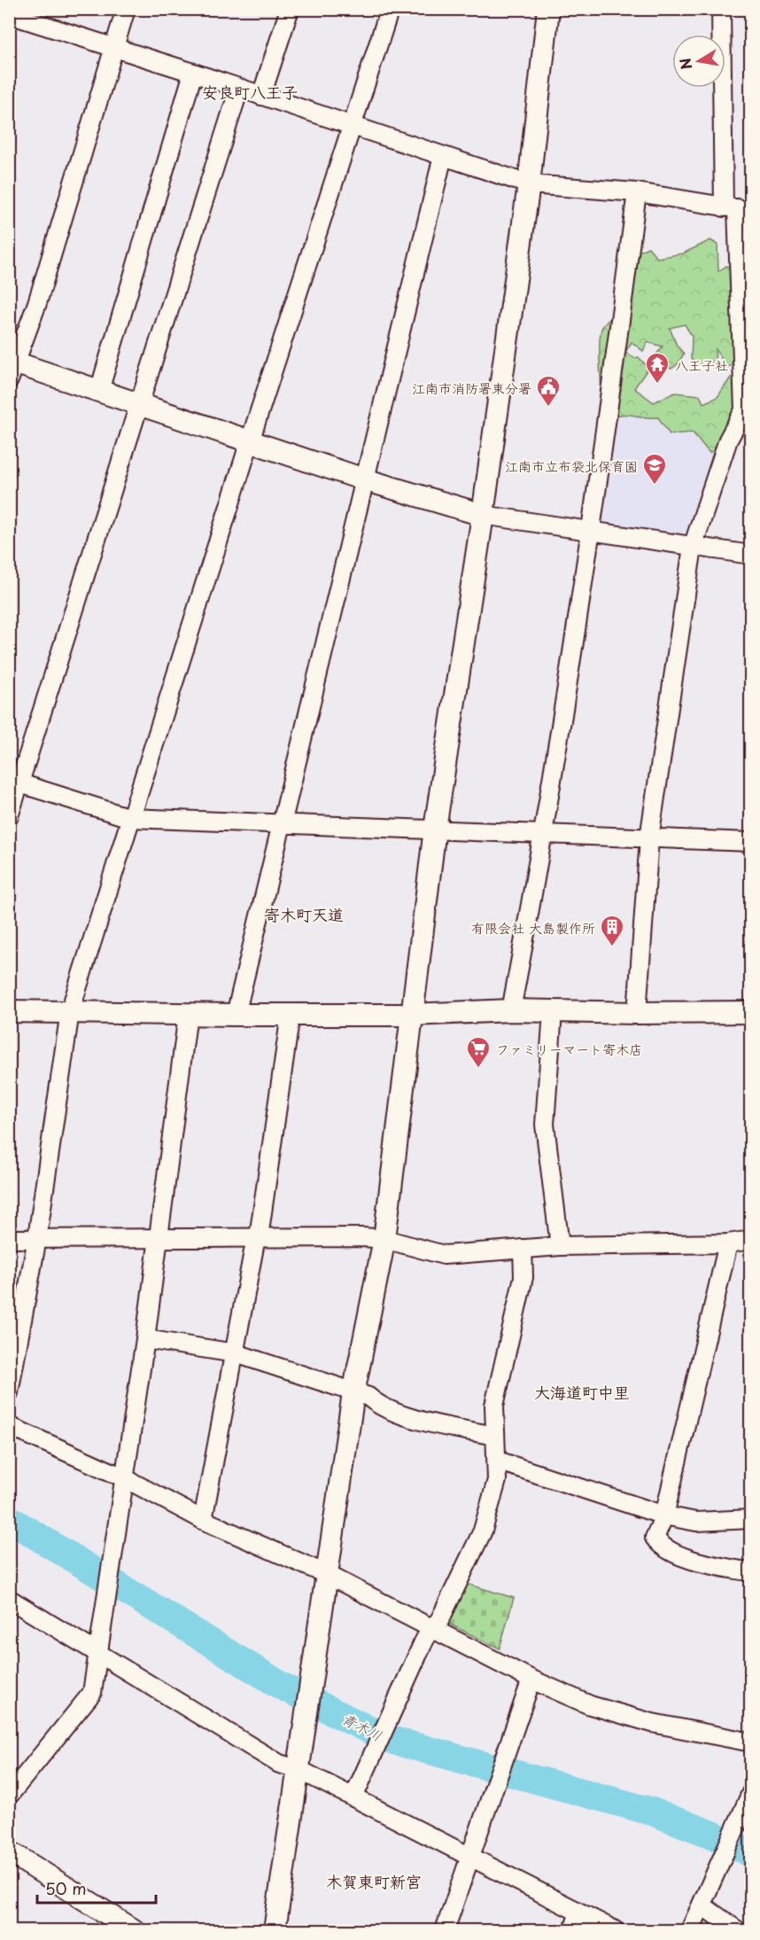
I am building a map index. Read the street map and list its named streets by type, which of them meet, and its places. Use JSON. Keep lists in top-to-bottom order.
{
  "districts": [
    "安良町八王子",
    "寄木町天道",
    "大海道町中里",
    "木賀東町新宮"
  ],
  "water": ["青木川"],
  "places": {
    "temple": ["八王子社"],
    "public building": ["江南市消防署東分署"],
    "school or university": ["江南市立布袋北保育園"],
    "building": ["有限会社 大島製作所"],
    "supermarket": ["ファミリーマート寄木店"]
  },
  "scale_bar": "50 m",
  "north": "left"
}
